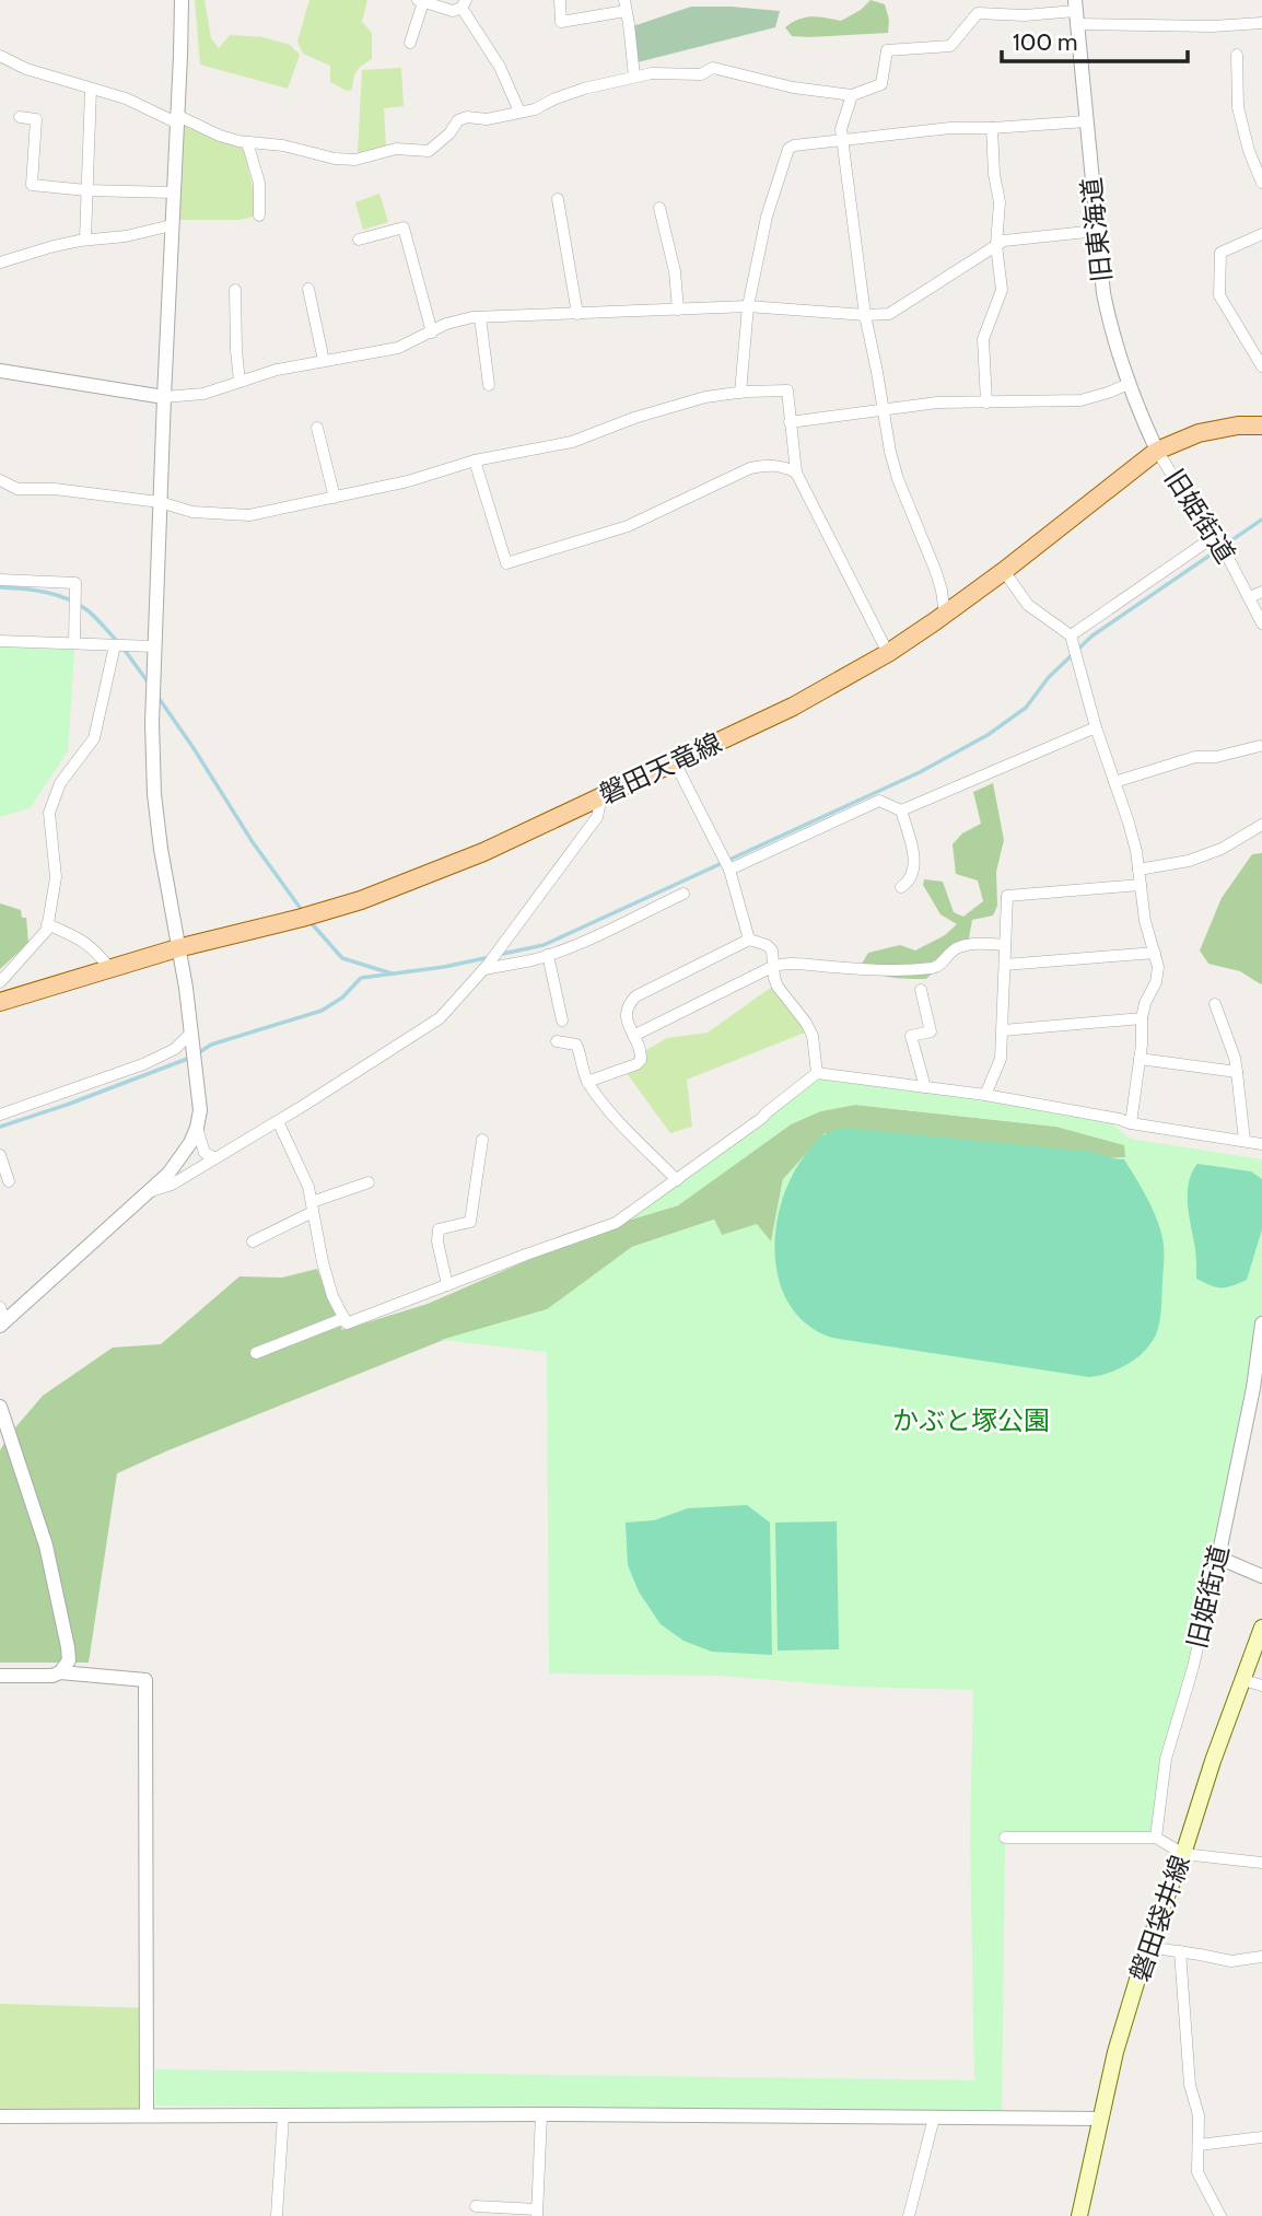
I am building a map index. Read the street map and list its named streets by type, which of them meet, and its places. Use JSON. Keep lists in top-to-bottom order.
{
  "streets": {
    "main road": ["磐田天竜線", "磐田袋井線"],
    "street": ["旧東海道", "旧姫街道"]
  },
  "crossings": [
    ["旧東海道", "旧姫街道"],
    ["旧東海道", "磐田天竜線"],
    ["旧姫街道", "磐田天竜線"]
  ],
  "parks": ["かぶと塚公園"],
  "scale_bar": "100 m"
}
